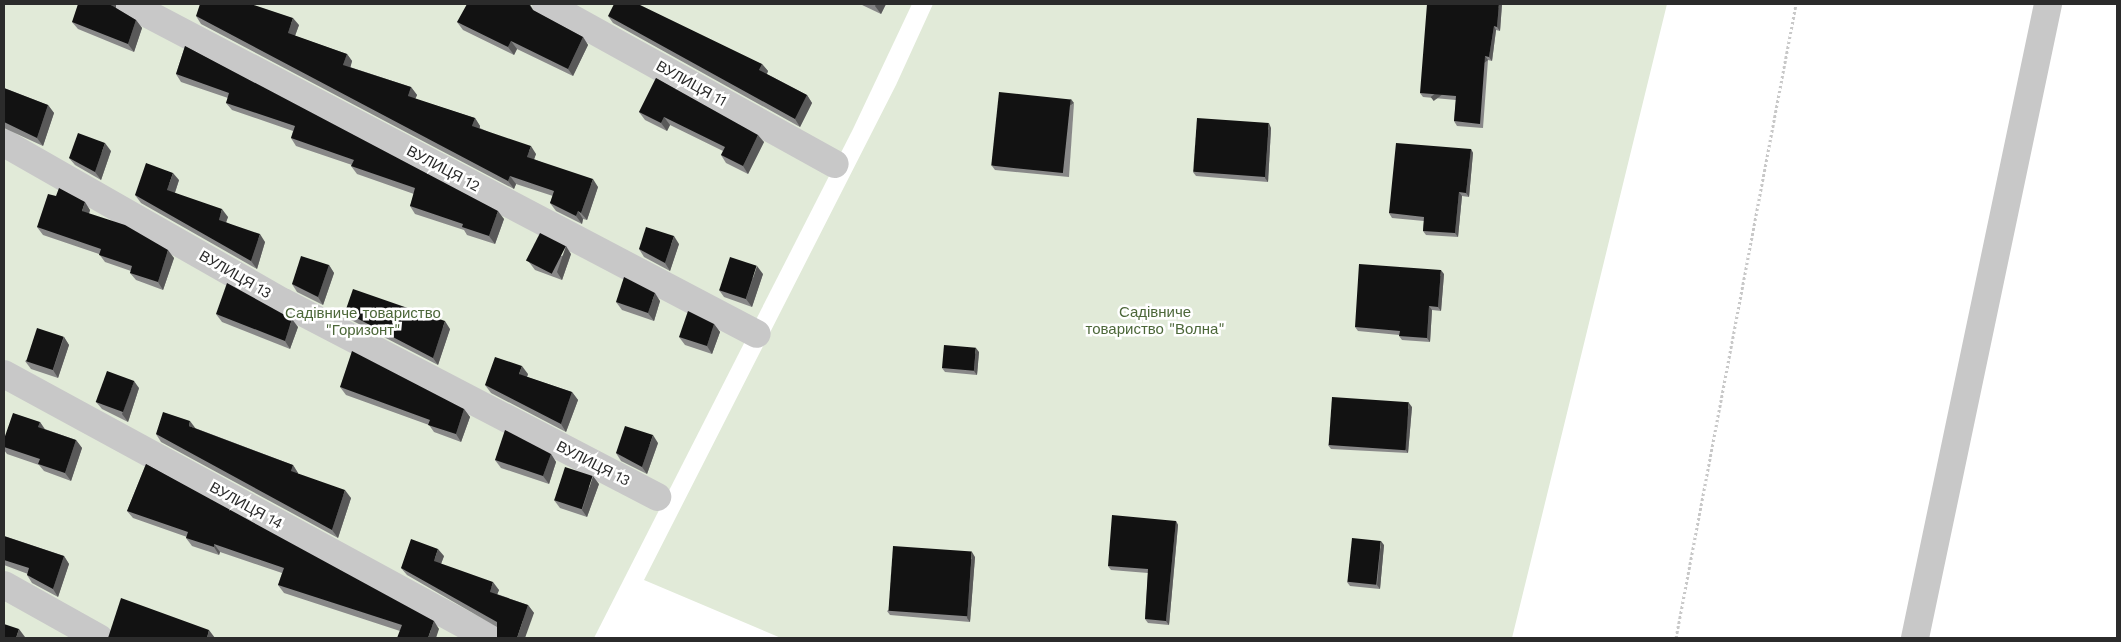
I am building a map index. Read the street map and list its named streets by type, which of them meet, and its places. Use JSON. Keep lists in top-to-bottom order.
{
  "streets": {
    "street": [
      "ВУЛИЦЯ 11",
      "ВУЛИЦЯ 12",
      "ВУЛИЦЯ 13",
      "ВУЛИЦЯ 14"
    ]
  },
  "parks": ["Садівниче товариство \"Волна\"", "Садівниче товариство \"Горизонт\""]
}
